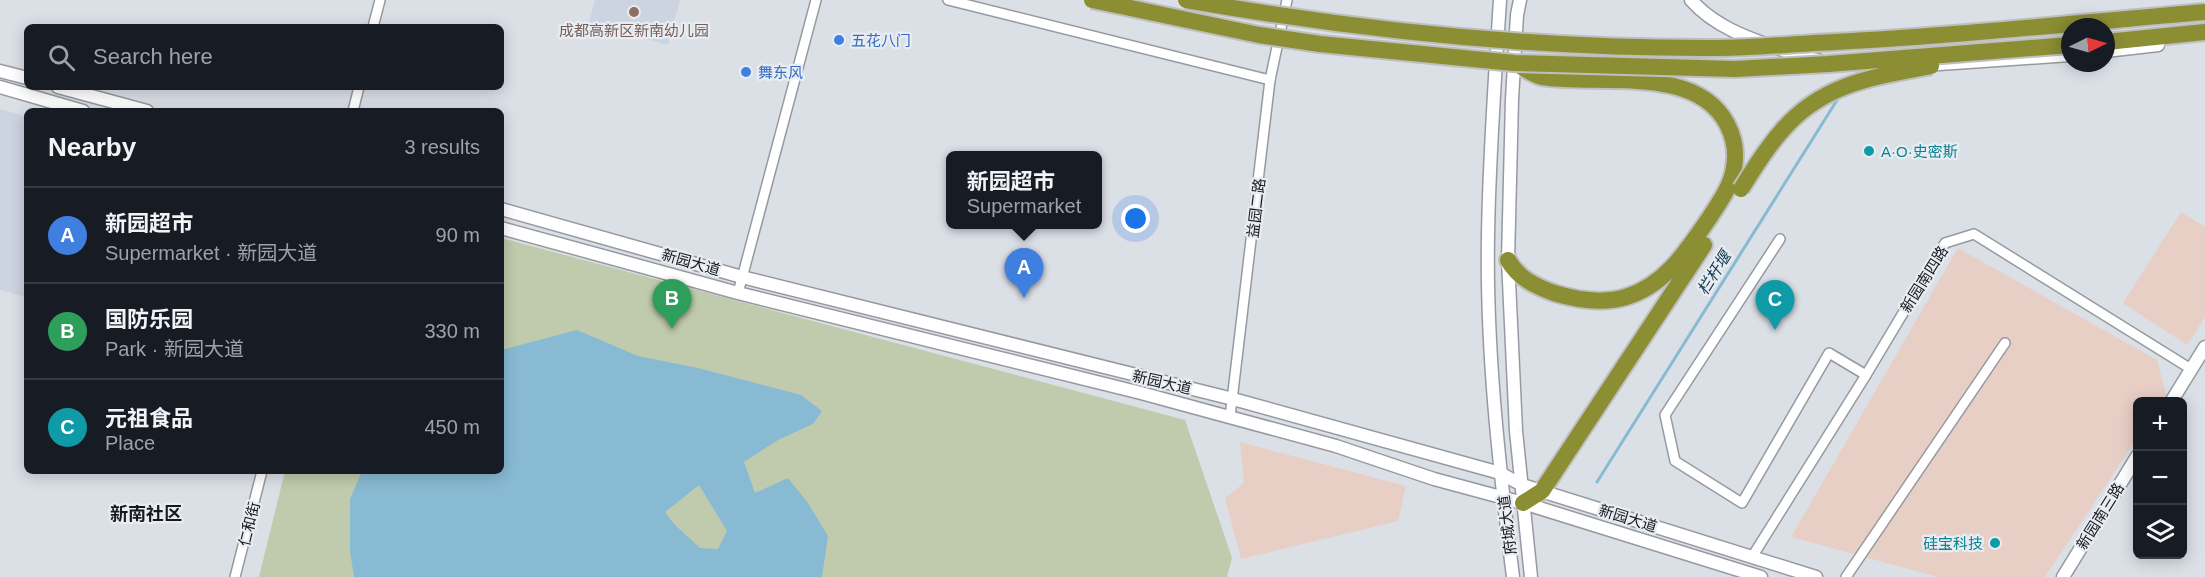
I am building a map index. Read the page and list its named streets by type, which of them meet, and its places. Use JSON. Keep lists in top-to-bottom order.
{
  "streets": {
    "street": [
      "益园二路",
      "新园大道",
      "新园南四路",
      "新园南三路",
      "仁和街",
      "府城大道"
    ]
  },
  "crossings": [
    ["益园二路", "新园大道"],
    ["新园大道", "新园南四路"],
    ["新园大道", "府城大道"]
  ],
  "districts": ["新南社区"],
  "water": ["栏杆堰"],
  "places": [
    "成都高新区新南幼儿园",
    "五花八门",
    "舞东风",
    "A·O·史密斯",
    "硅宝科技"
  ],
  "north": "right",
  "page": {
    "search": "Search here",
    "heading": ["Nearby", "3 results"],
    "popup": ["新园超市", "Supermarket"],
    "list": [
      {
        "mark": "A",
        "name": "新园超市",
        "note": "Supermarket · 新园大道",
        "value": "90 m"
      },
      {
        "mark": "B",
        "name": "国防乐园",
        "note": "Park · 新园大道",
        "value": "330 m"
      },
      {
        "mark": "C",
        "name": "元祖食品",
        "note": "Place",
        "value": "450 m"
      }
    ],
    "pins": ["A", "B", "C"],
    "map_buttons": ["+", "−"]
  }
}
